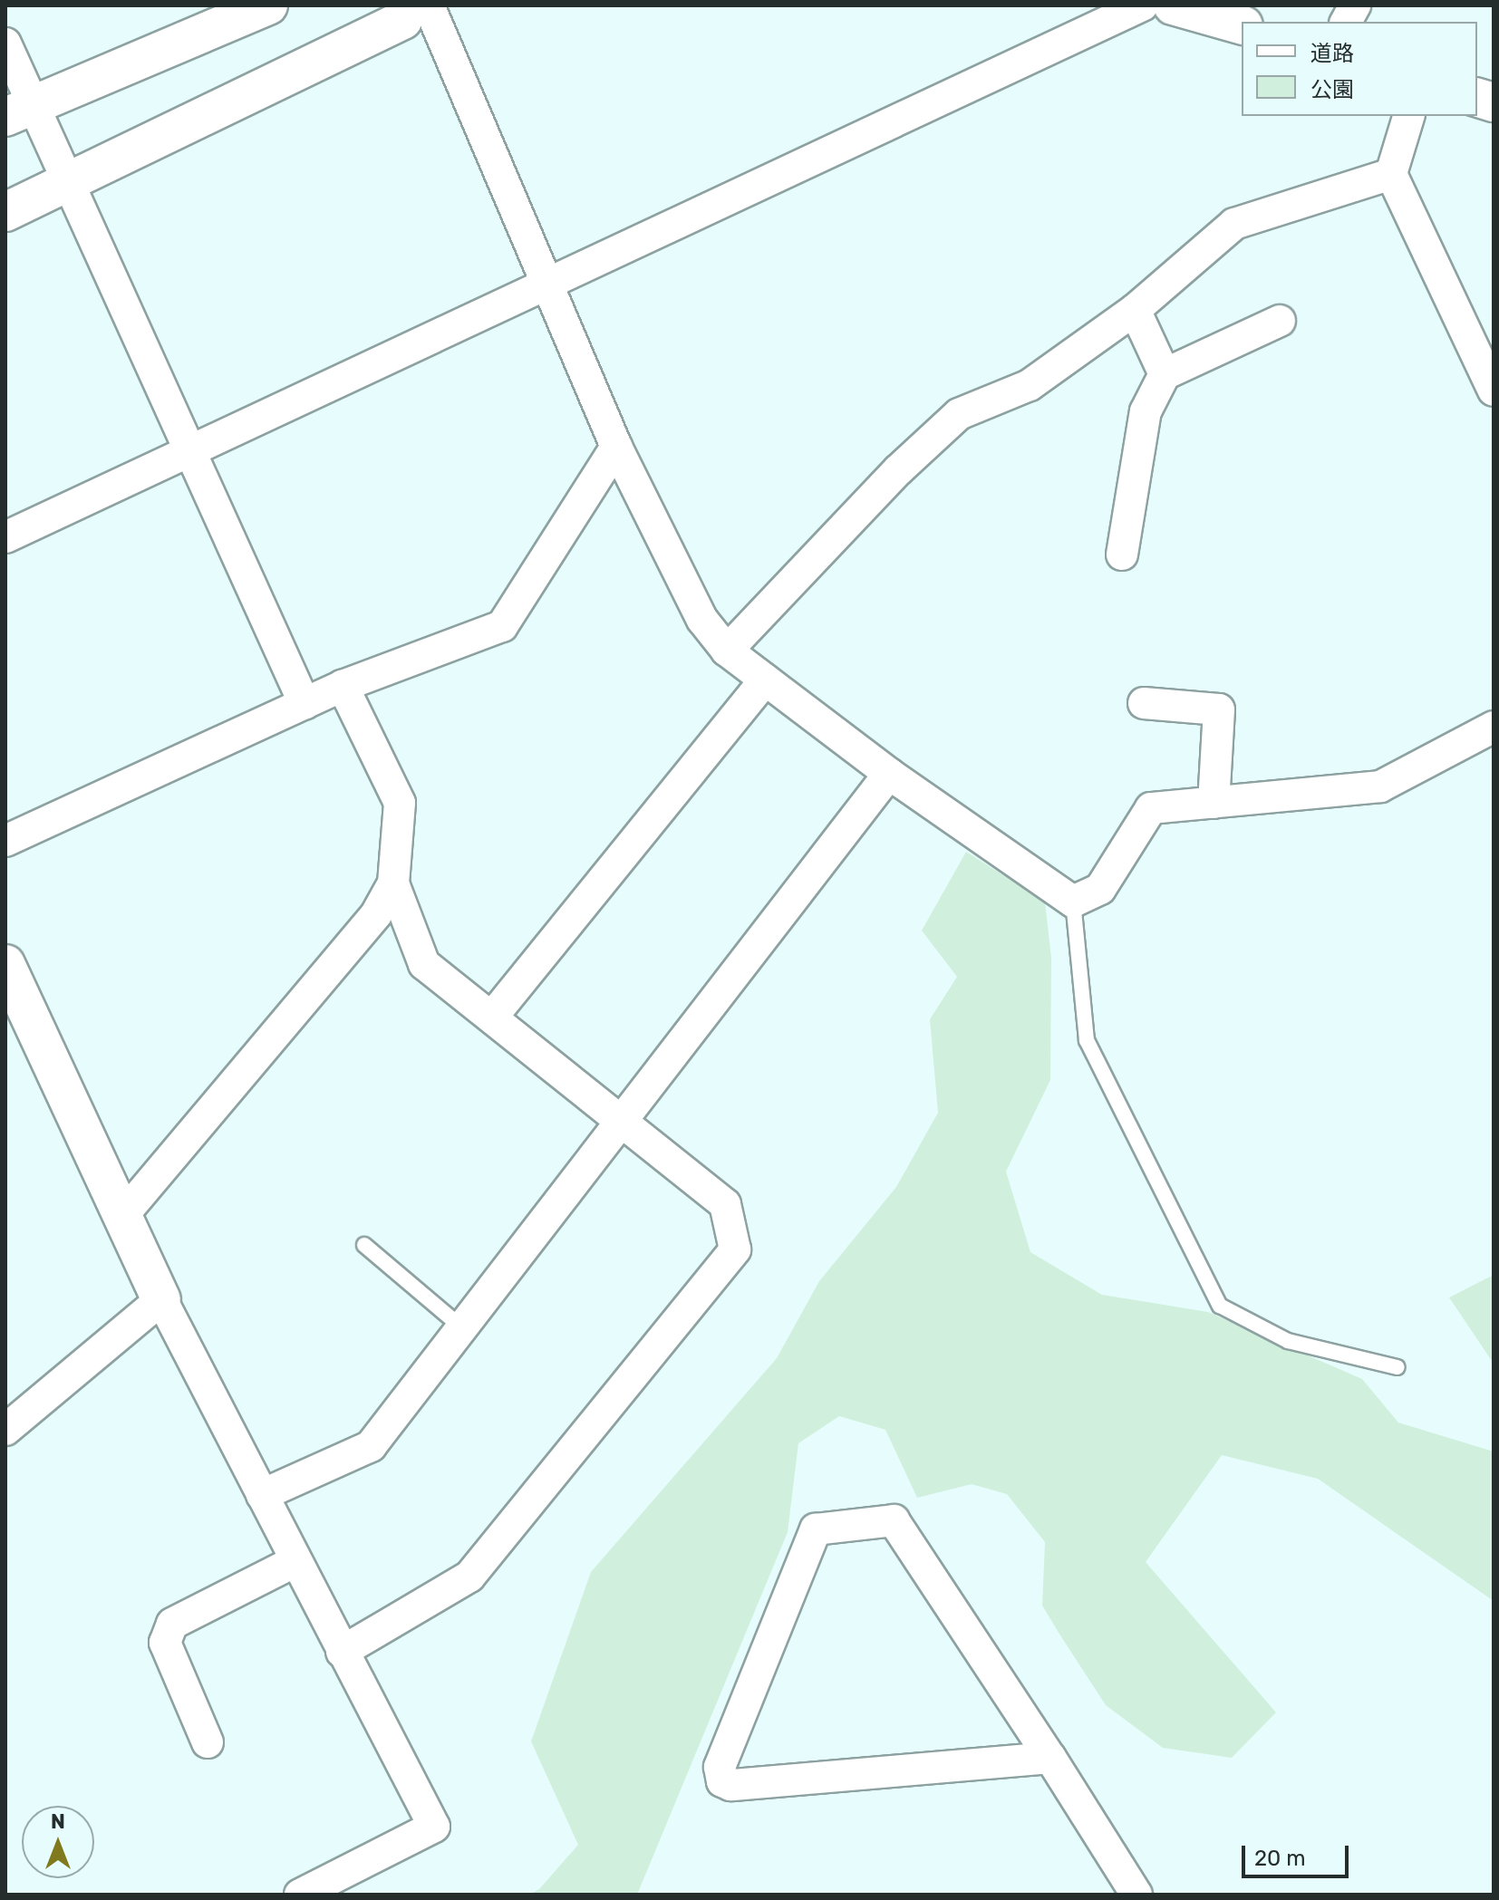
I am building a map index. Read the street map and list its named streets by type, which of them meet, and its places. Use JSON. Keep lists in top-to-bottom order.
{
  "legend": ["道路", "公園"],
  "scale_bar": "20 m",
  "north": "top"
}
